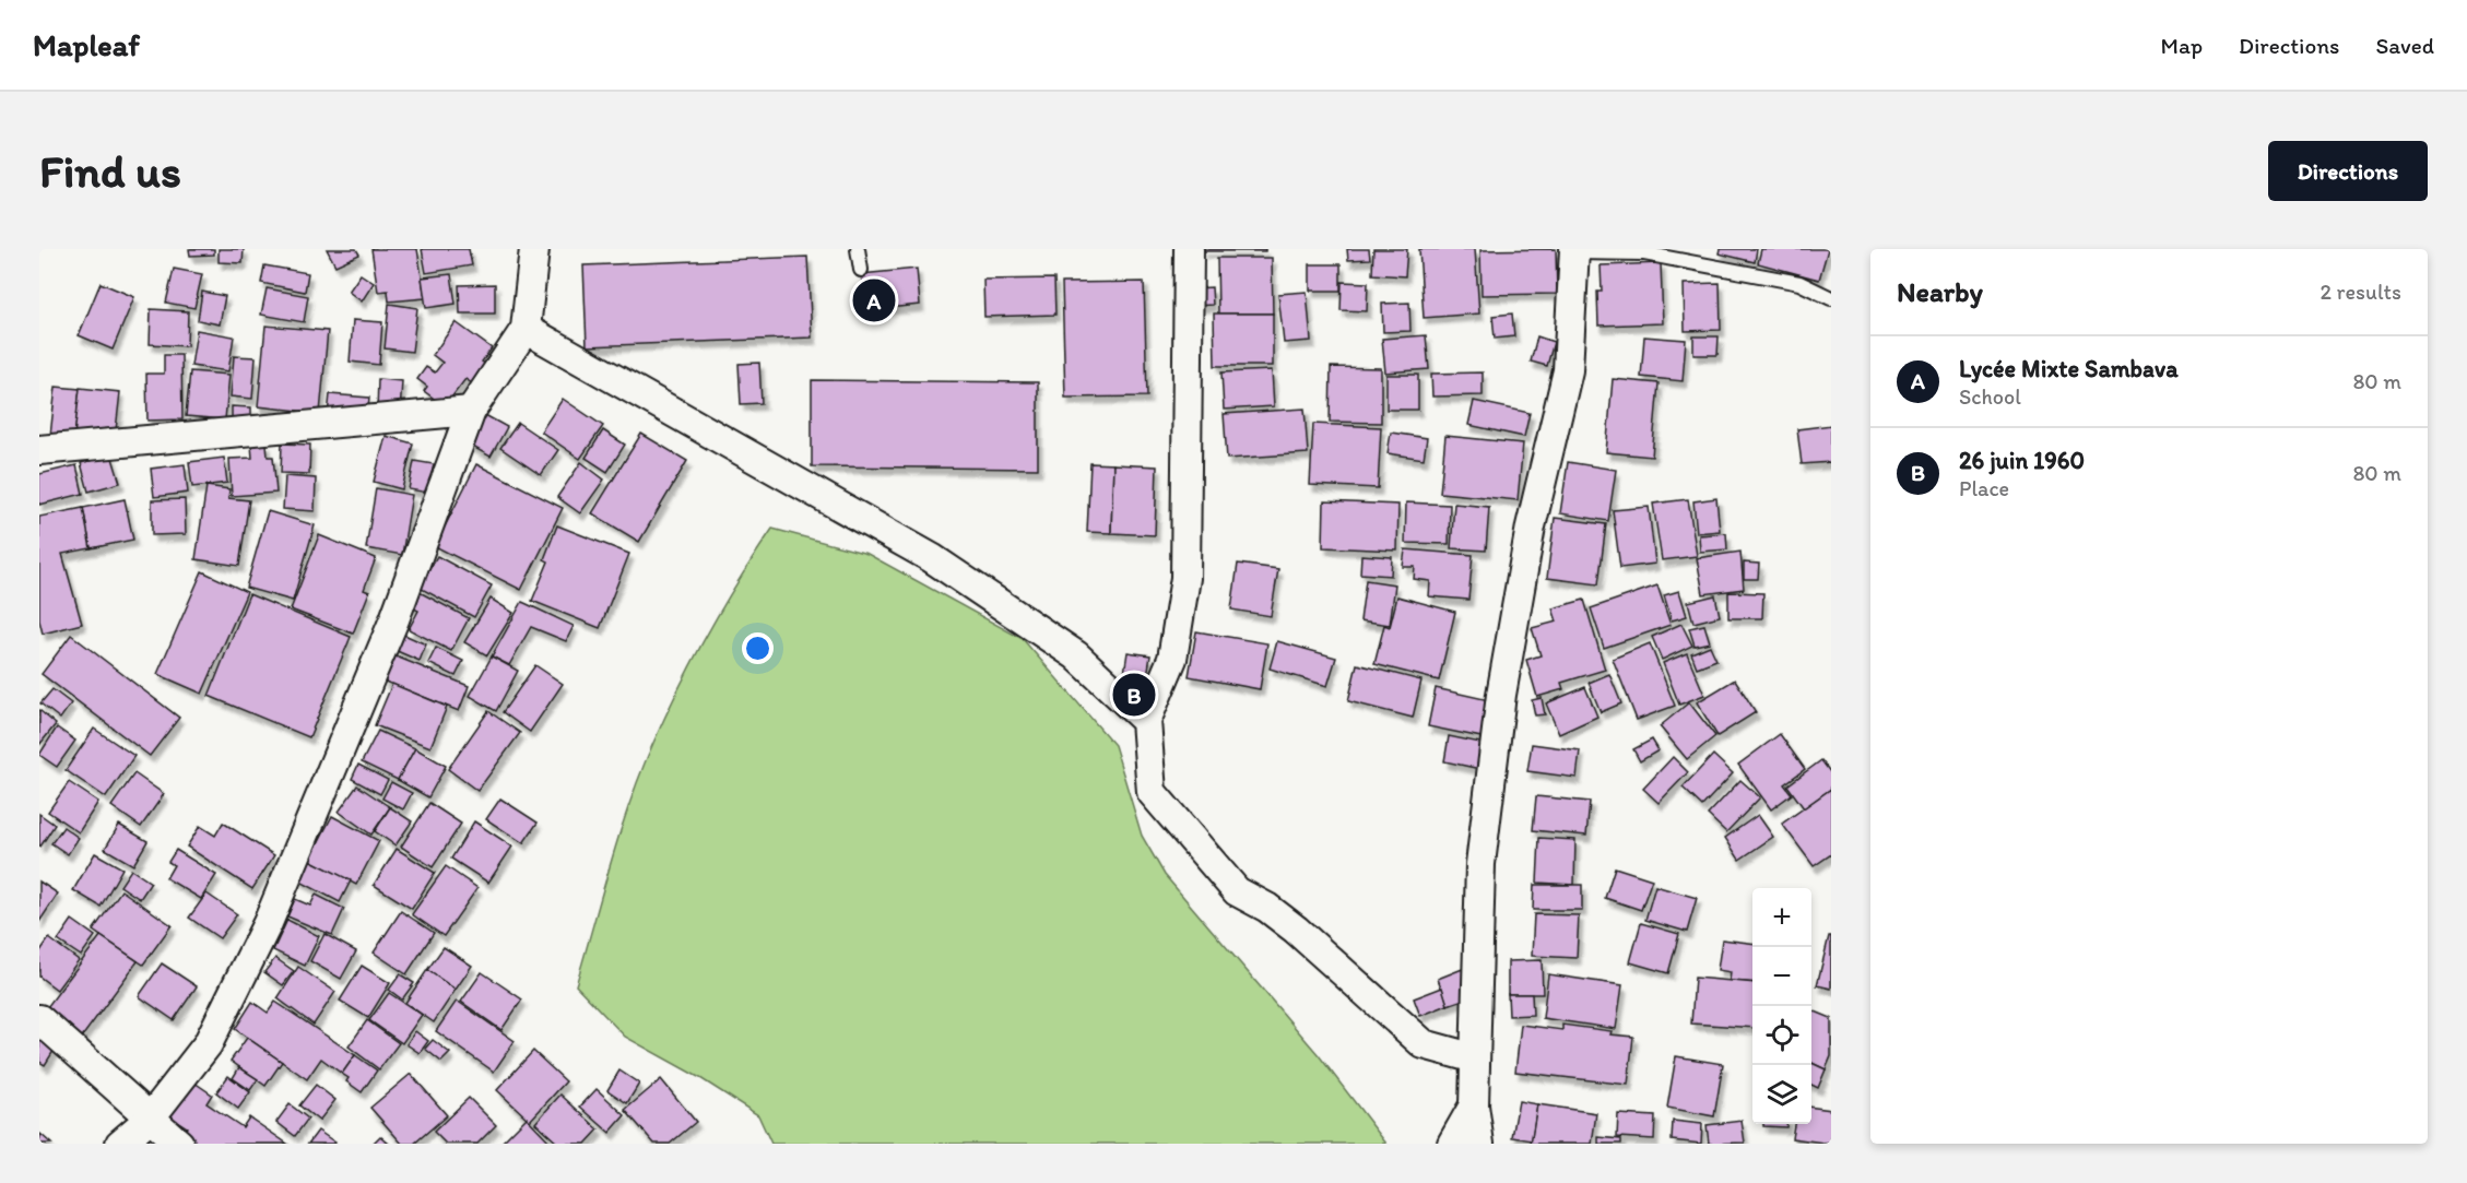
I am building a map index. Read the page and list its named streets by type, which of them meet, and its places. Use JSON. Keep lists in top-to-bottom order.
{
  "page": {
    "header": "Mapleaf",
    "nav": ["Map", "Directions", "Saved"],
    "buttons": "Directions",
    "title": "Find us",
    "heading": ["Nearby", "2 results"],
    "pins": ["A", "B"],
    "list": [
      {
        "mark": "A",
        "name": "Lycée Mixte Sambava",
        "note": "School",
        "value": "80 m"
      },
      {
        "mark": "B",
        "name": "26 juin 1960",
        "note": "Place",
        "value": "80 m"
      }
    ],
    "map_buttons": ["+", "−"]
  }
}
